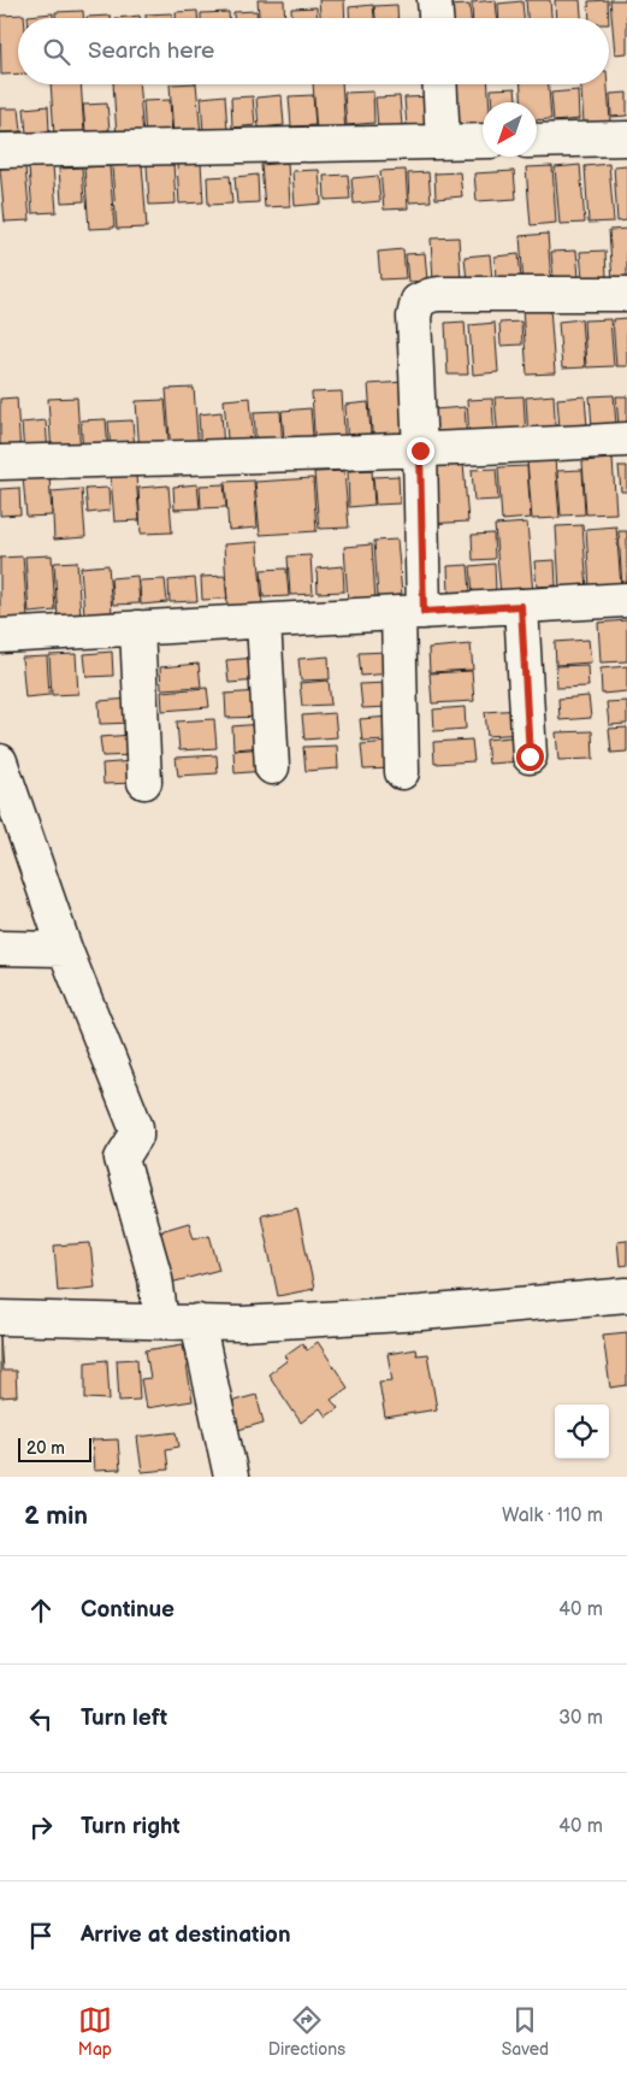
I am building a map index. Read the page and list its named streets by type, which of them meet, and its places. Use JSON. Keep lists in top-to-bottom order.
{
  "scale_bar": "20 m",
  "north": "bottom left",
  "page": {
    "search": "Search here",
    "scale": "20 m",
    "heading": ["2 min", "Walk · 110 m"],
    "list": [
      ["Continue", "40 m"],
      ["Turn left", "30 m"],
      ["Turn right", "40 m"],
      "Arrive at destination"
    ],
    "nav": ["Map", "Directions", "Saved"]
  }
}
